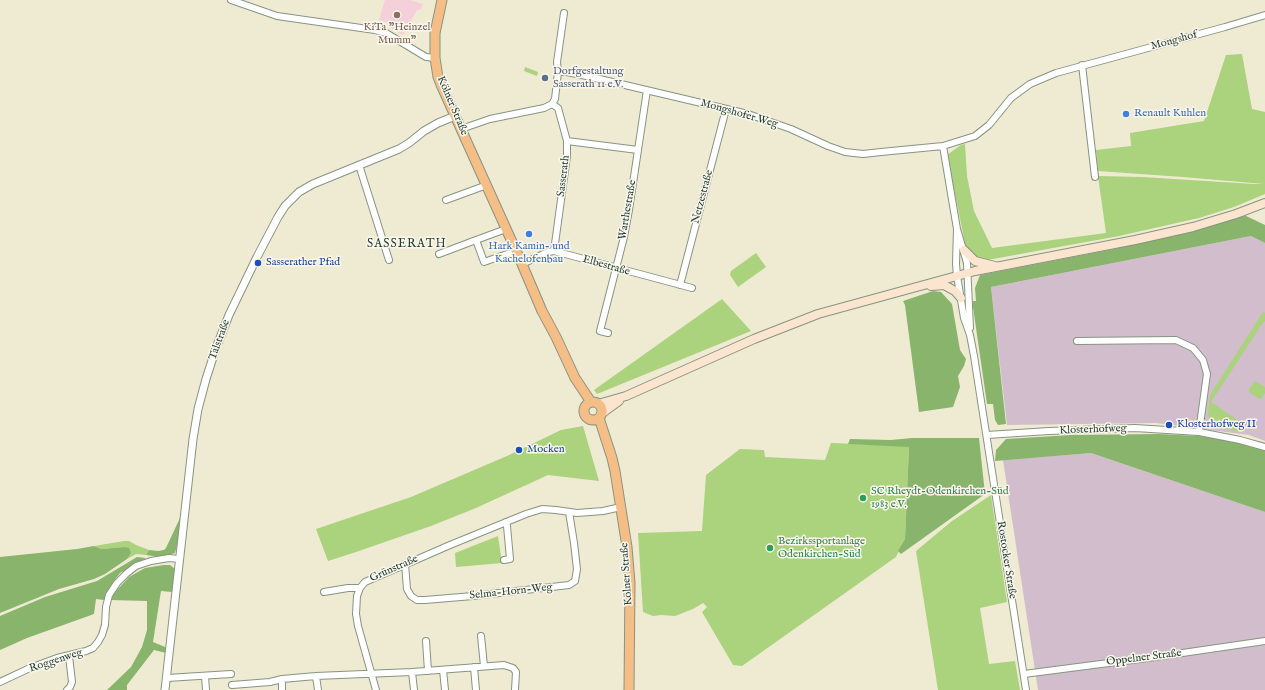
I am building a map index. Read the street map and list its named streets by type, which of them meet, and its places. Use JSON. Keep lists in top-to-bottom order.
{
  "streets": {
    "main road": ["Kölner Straße"],
    "street": [
      "Mongshof",
      "Mongshofer Weg",
      "Sasserath",
      "Netzestraße",
      "Warthestraße",
      "Elbestraße",
      "Talstraße",
      "Klosterhofweg",
      "Rostocker Straße",
      "Grünstraße",
      "Selma-Horn-Weg",
      "Oppelner Straße",
      "Roggenweg"
    ]
  },
  "crossings": [
    ["Mongshof", "Mongshofer Weg"],
    ["Kölner Straße", "Talstraße"],
    ["Kölner Straße", "Grünstraße"],
    ["Mongshofer Weg", "Netzestraße"],
    ["Mongshofer Weg", "Warthestraße"],
    ["Sasserath", "Elbestraße"],
    ["Netzestraße", "Elbestraße"],
    ["Warthestraße", "Elbestraße"],
    ["Talstraße", "Roggenweg"],
    ["Klosterhofweg", "Rostocker Straße"],
    ["Rostocker Straße", "Oppelner Straße"],
    ["Grünstraße", "Selma-Horn-Weg"]
  ],
  "districts": ["SASSERATH"],
  "places": [
    "KiTa \"Heinzel Mumm\"",
    "Dorfgestaltung Sasserath 11 e.V.",
    "Renault Kuhlen",
    "Hark Kamin- und Kachelofenbau",
    "Sasserather Pfad",
    "Klosterhofweg II",
    "Mocken",
    "SC Rheydt-Odenkirchen-Süd 1983 e.V.",
    "Bezirkssportanlage Odenkirchen-Süd"
  ]
}
